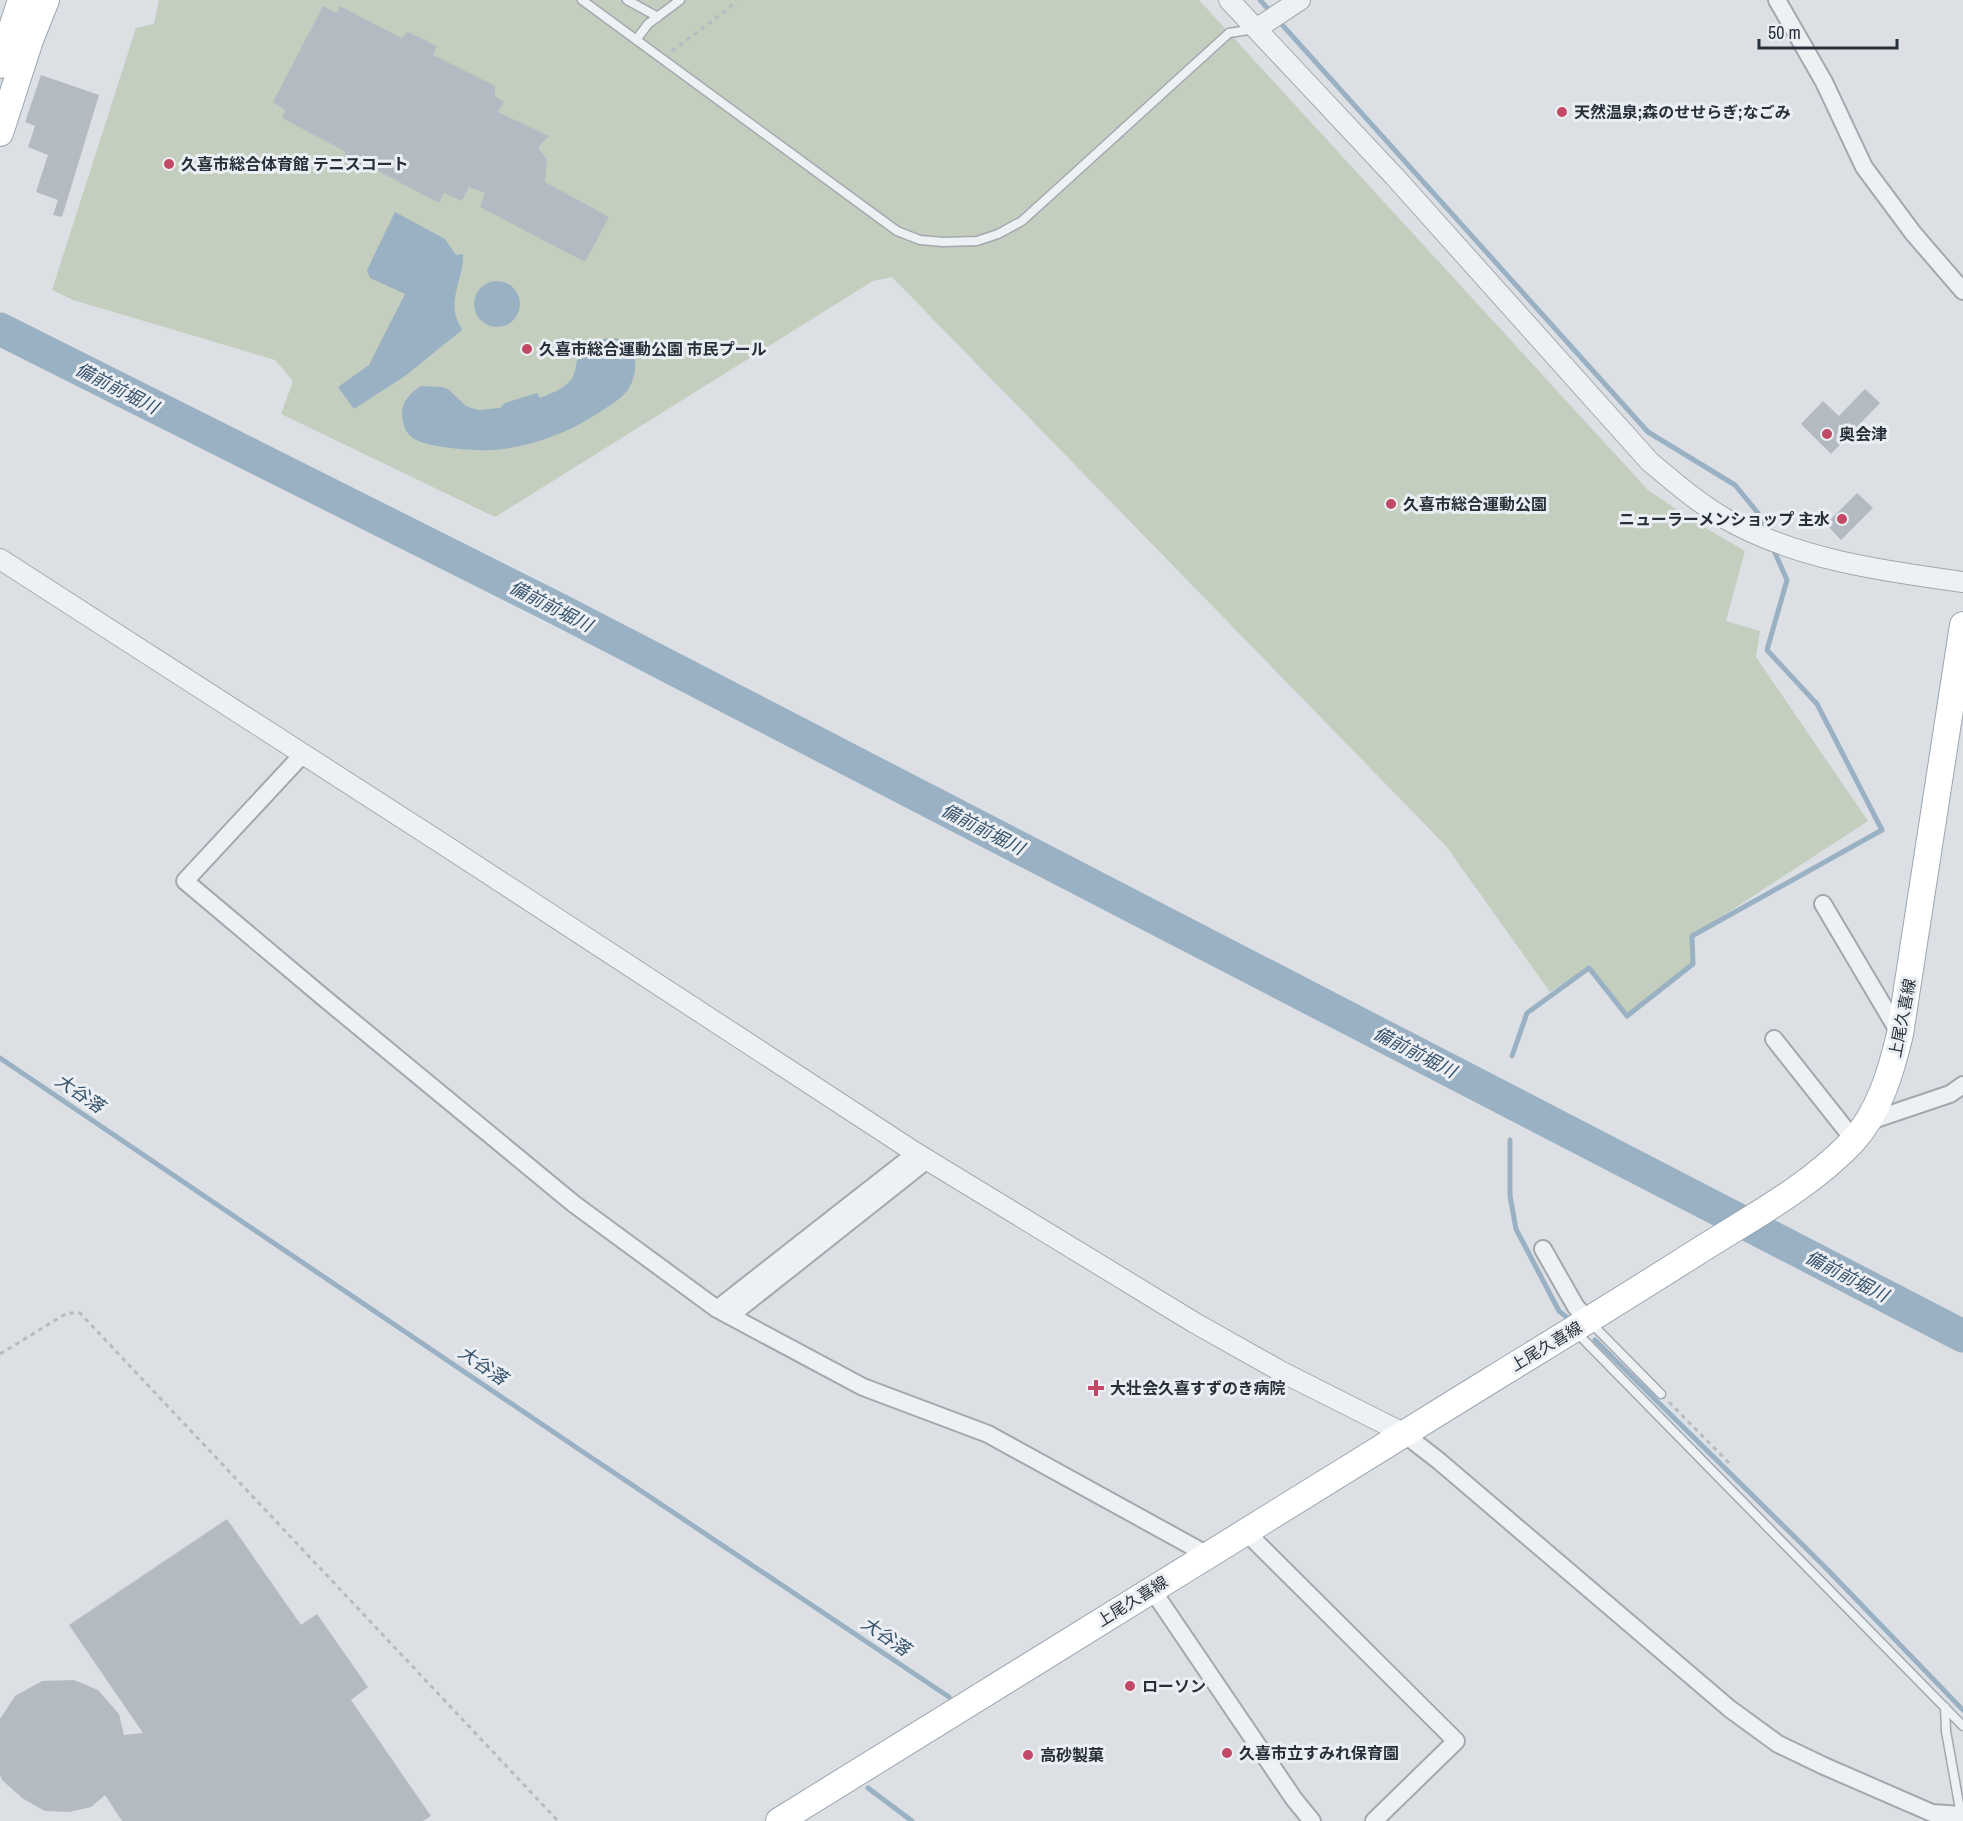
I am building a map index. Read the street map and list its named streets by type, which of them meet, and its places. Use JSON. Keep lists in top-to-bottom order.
{
  "streets": {
    "main road": ["上尾久喜線"]
  },
  "water": ["備前前堀川", "大谷落"],
  "places": {
    "other": [
      "天然温泉;森のせせらぎ;なごみ",
      "久喜市総合体育館 テニスコート",
      "久喜市総合運動公園 市民プール",
      "奥会津",
      "久喜市総合運動公園",
      "ニューラーメンショップ 主水",
      "ローソン",
      "久喜市立すみれ保育園",
      "高砂製菓"
    ],
    "health": ["大壮会久喜すずのき病院"]
  },
  "scale_bar": "50 m"
}
